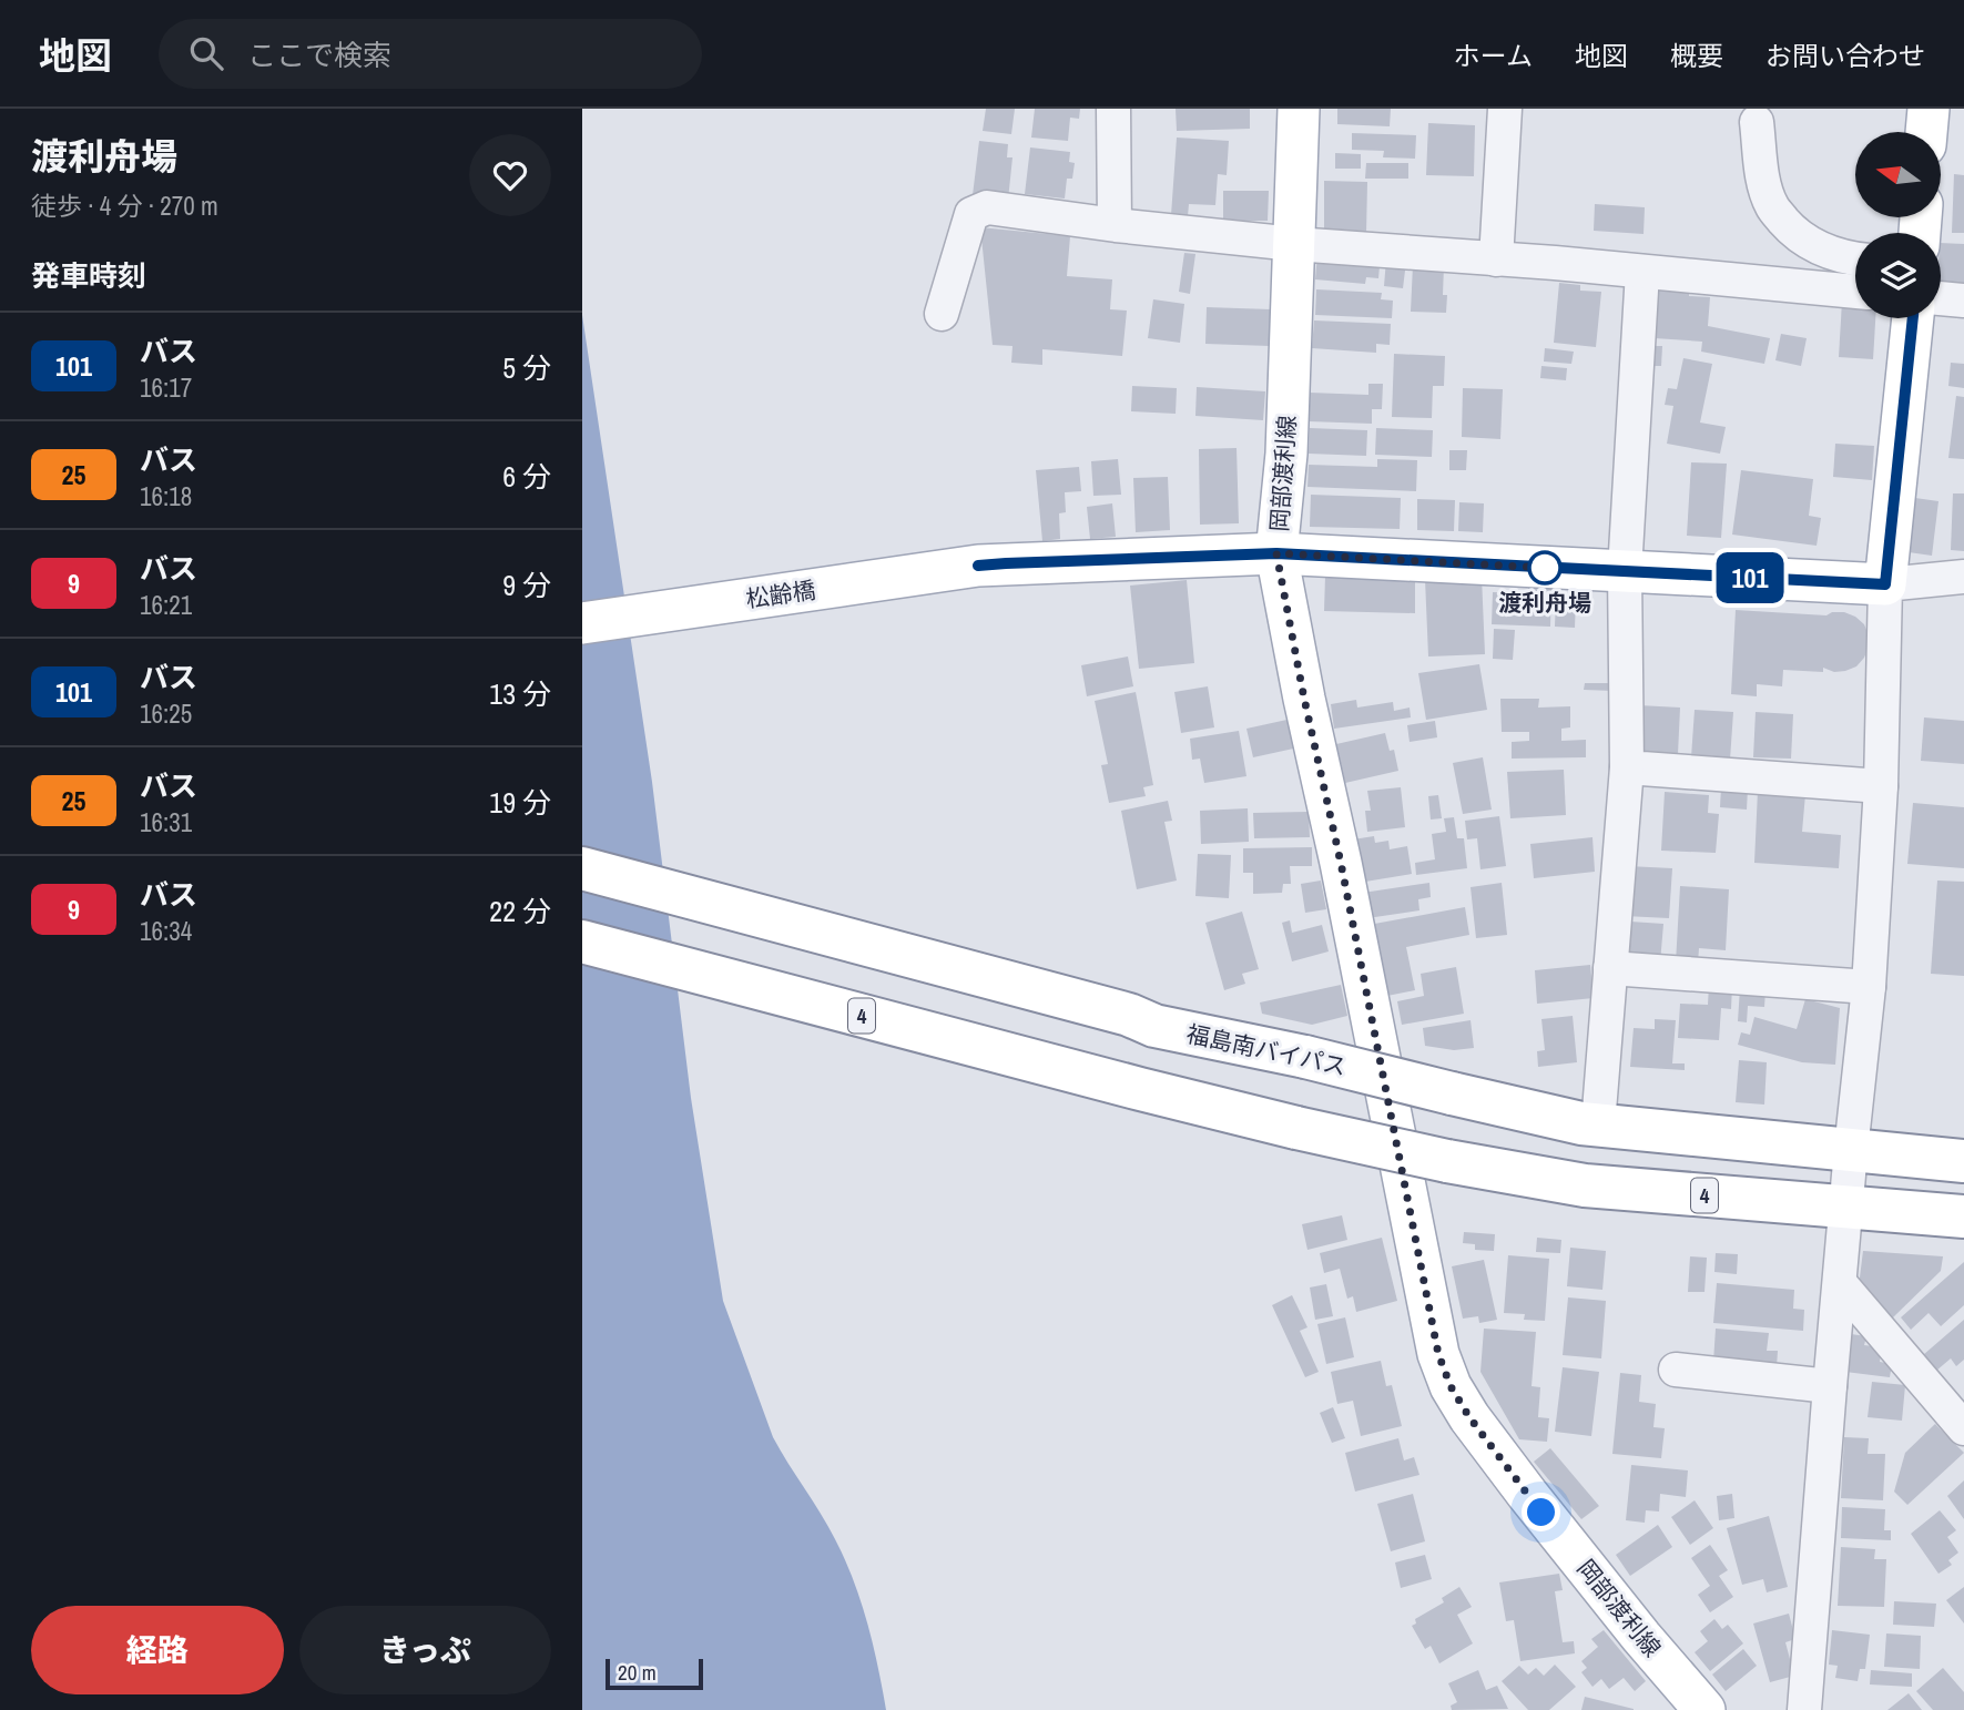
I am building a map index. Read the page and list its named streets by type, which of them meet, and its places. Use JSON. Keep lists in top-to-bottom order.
{
  "streets": {
    "highway": ["4", "福島南バイパス"],
    "main road": ["岡部渡利線", "松齢橋"]
  },
  "crossings": [
    ["岡部渡利線", "松齢橋"]
  ],
  "places": ["渡利舟場"],
  "lines": ["bus line 101"],
  "scale_bar": "20 m",
  "north": "left",
  "page": {
    "header": "地図",
    "search": "ここで検索",
    "nav": [
      "ホーム",
      "地図",
      "概要",
      "お問い合わせ"
    ],
    "heading": [
      ["渡利舟場", "徒歩 · 4 分 · 270 m"],
      "発車時刻"
    ],
    "on_map": "101",
    "list": [
      {
        "mark": "101",
        "name": "バス",
        "note": "16:17",
        "value": "5 分"
      },
      {
        "mark": "25",
        "name": "バス",
        "note": "16:18",
        "value": "6 分"
      },
      {
        "mark": "9",
        "name": "バス",
        "note": "16:21",
        "value": "9 分"
      },
      {
        "mark": "101",
        "name": "バス",
        "note": "16:25",
        "value": "13 分"
      },
      {
        "mark": "25",
        "name": "バス",
        "note": "16:31",
        "value": "19 分"
      },
      {
        "mark": "9",
        "name": "バス",
        "note": "16:34",
        "value": "22 分"
      }
    ],
    "buttons": ["経路", "きっぷ"],
    "scale": "20 m"
  }
}
